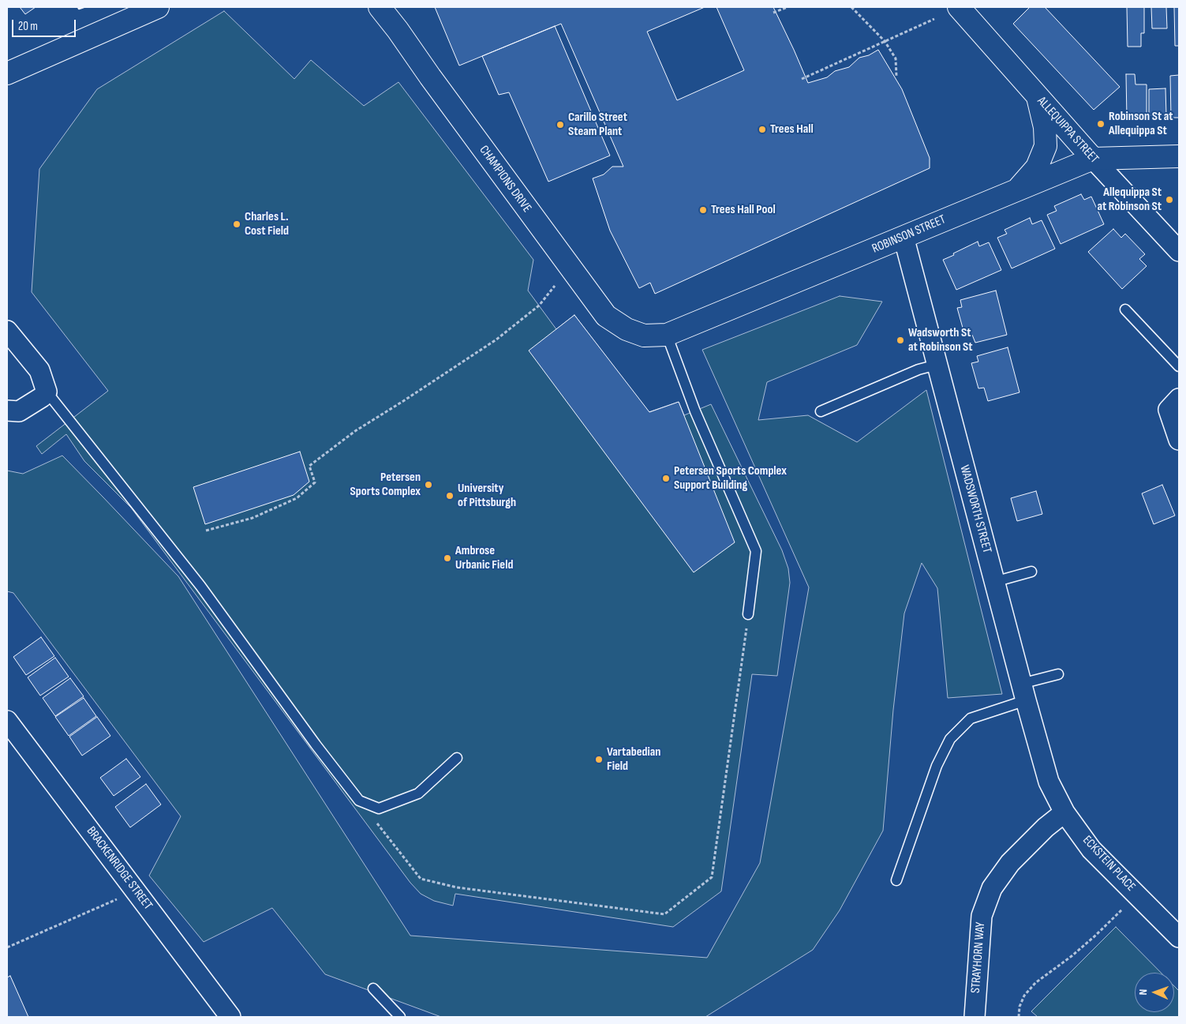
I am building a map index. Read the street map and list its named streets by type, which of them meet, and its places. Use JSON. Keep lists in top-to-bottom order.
{
  "streets": {
    "street": [
      "ALLEQUIPPA STREET",
      "CHAMPIONS DRIVE",
      "ROBINSON STREET",
      "WADSWORTH STREET",
      "ECKSTEIN PLACE",
      "BRACKENRIDGE STREET",
      "STRAYHORN WAY"
    ]
  },
  "crossings": [
    ["ALLEQUIPPA STREET", "ROBINSON STREET"],
    ["CHAMPIONS DRIVE", "ROBINSON STREET"],
    ["ROBINSON STREET", "WADSWORTH STREET"],
    ["WADSWORTH STREET", "ECKSTEIN PLACE"],
    ["ECKSTEIN PLACE", "STRAYHORN WAY"]
  ],
  "places": [
    "Robinson St at Allequippa St",
    "Carillo Street Steam Plant",
    "Trees Hall",
    "Allequippa St at Robinson St",
    "Trees Hall Pool",
    "Charles L. Cost Field",
    "Wadsworth St at Robinson St",
    "Petersen Sports Complex Support Building",
    "Petersen Sports Complex",
    "University of Pittsburgh",
    "Ambrose Urbanic Field",
    "Vartabedian Field"
  ],
  "scale_bar": "20 m",
  "north": "left"
}
